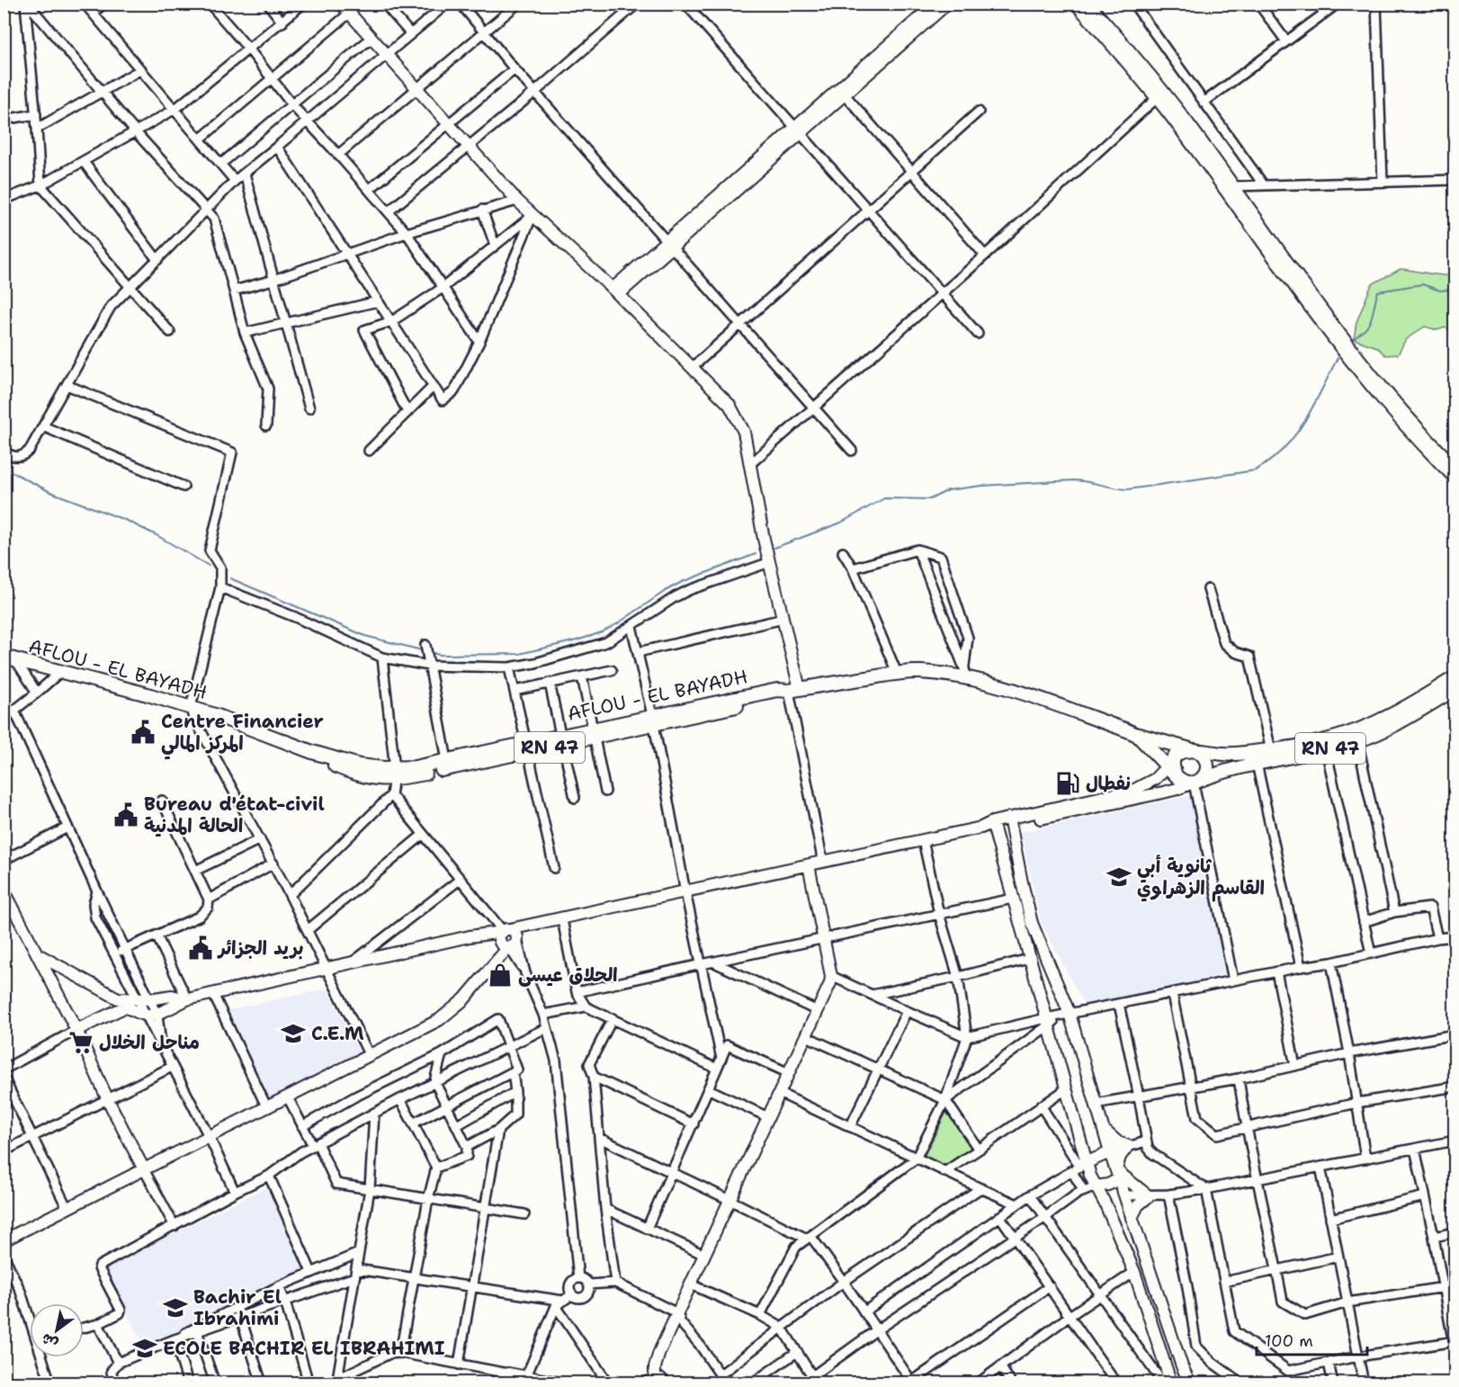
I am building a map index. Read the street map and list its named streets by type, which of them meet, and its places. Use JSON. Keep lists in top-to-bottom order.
{
  "streets": {
    "main road": ["AFLOU - EL BAYADH", "RN 47"]
  },
  "crossings": [
    ["AFLOU - EL BAYADH", "RN 47"]
  ],
  "places": {
    "public building": ["Centre Financier المركز المالي", "Bureau d'état-civil الحالة المدنية", "بريد الجزائر"],
    "fuel station": ["نفطال"],
    "school or university": [
      "ثانوية أبي القاسم الزهراوي",
      "C.E.M",
      "Bachir El Ibrahimi",
      "ECOLE BACHIR EL IBRAHIMI"
    ],
    "shop": ["الحلاق عيسى"],
    "supermarket": ["مناحل الخلال"]
  },
  "scale_bar": "100 m",
  "north": "bottom left"
}
